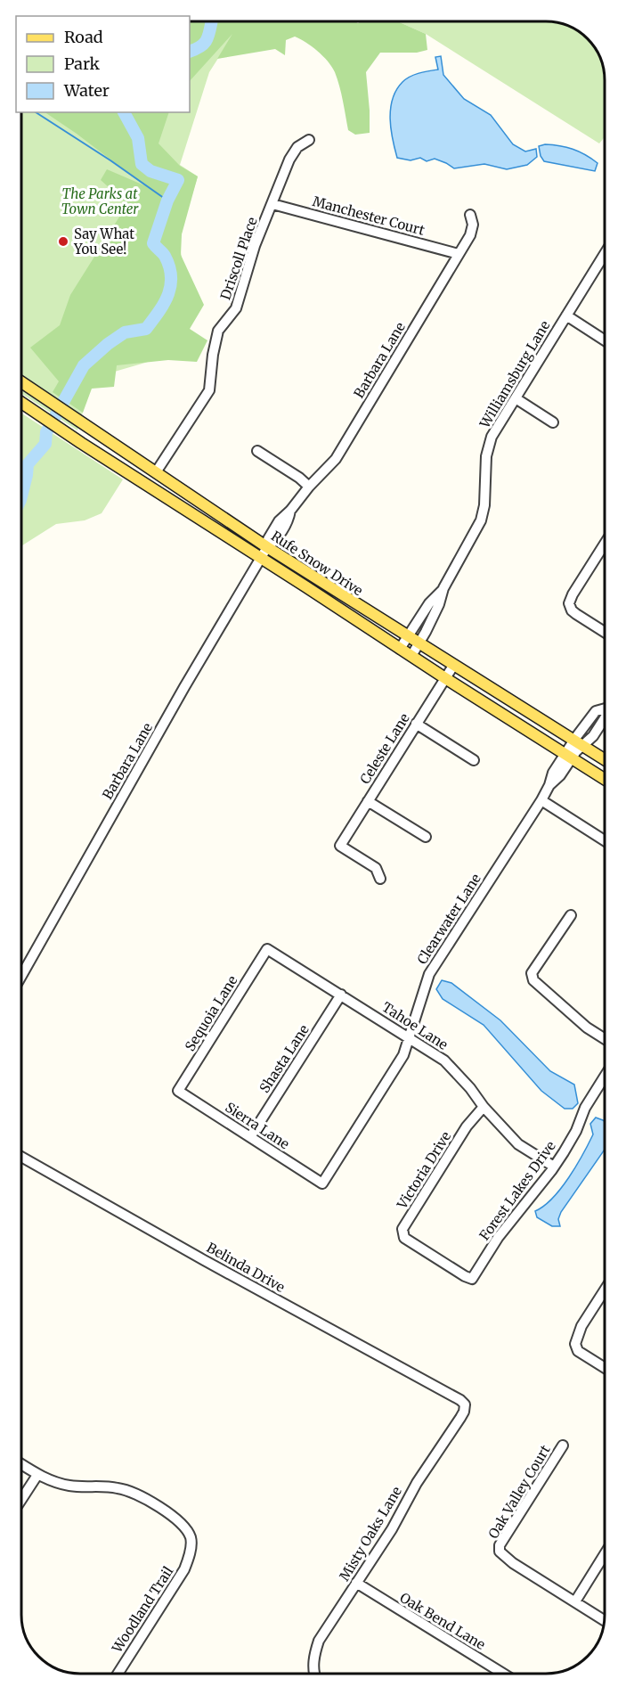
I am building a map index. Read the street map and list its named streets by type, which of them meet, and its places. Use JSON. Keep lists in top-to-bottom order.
{
  "streets": {
    "main road": ["Rufe Snow Drive"],
    "street": [
      "Manchester Court",
      "Driscoll Place",
      "Barbara Lane",
      "Williamsburg Lane",
      "Celeste Lane",
      "Clearwater Lane",
      "Sequoia Lane",
      "Tahoe Lane",
      "Shasta Lane",
      "Sierra Lane",
      "Victoria Drive",
      "Forest Lakes Drive",
      "Belinda Drive",
      "Oak Valley Court",
      "Misty Oaks Lane",
      "Woodland Trail",
      "Oak Bend Lane"
    ]
  },
  "crossings": [
    ["Manchester Court", "Driscoll Place"],
    ["Manchester Court", "Barbara Lane"],
    ["Driscoll Place", "Rufe Snow Drive"],
    ["Barbara Lane", "Rufe Snow Drive"],
    ["Williamsburg Lane", "Rufe Snow Drive"],
    ["Rufe Snow Drive", "Celeste Lane"],
    ["Rufe Snow Drive", "Clearwater Lane"],
    ["Clearwater Lane", "Tahoe Lane"],
    ["Clearwater Lane", "Sierra Lane"],
    ["Sequoia Lane", "Tahoe Lane"],
    ["Sequoia Lane", "Sierra Lane"],
    ["Tahoe Lane", "Shasta Lane"],
    ["Tahoe Lane", "Victoria Drive"],
    ["Tahoe Lane", "Forest Lakes Drive"],
    ["Shasta Lane", "Sierra Lane"],
    ["Victoria Drive", "Forest Lakes Drive"],
    ["Belinda Drive", "Misty Oaks Lane"],
    ["Misty Oaks Lane", "Oak Bend Lane"]
  ],
  "parks": ["The Parks at Town Center"],
  "places": ["Say What You See!"],
  "legend": ["Road", "Park", "Water"]
}
